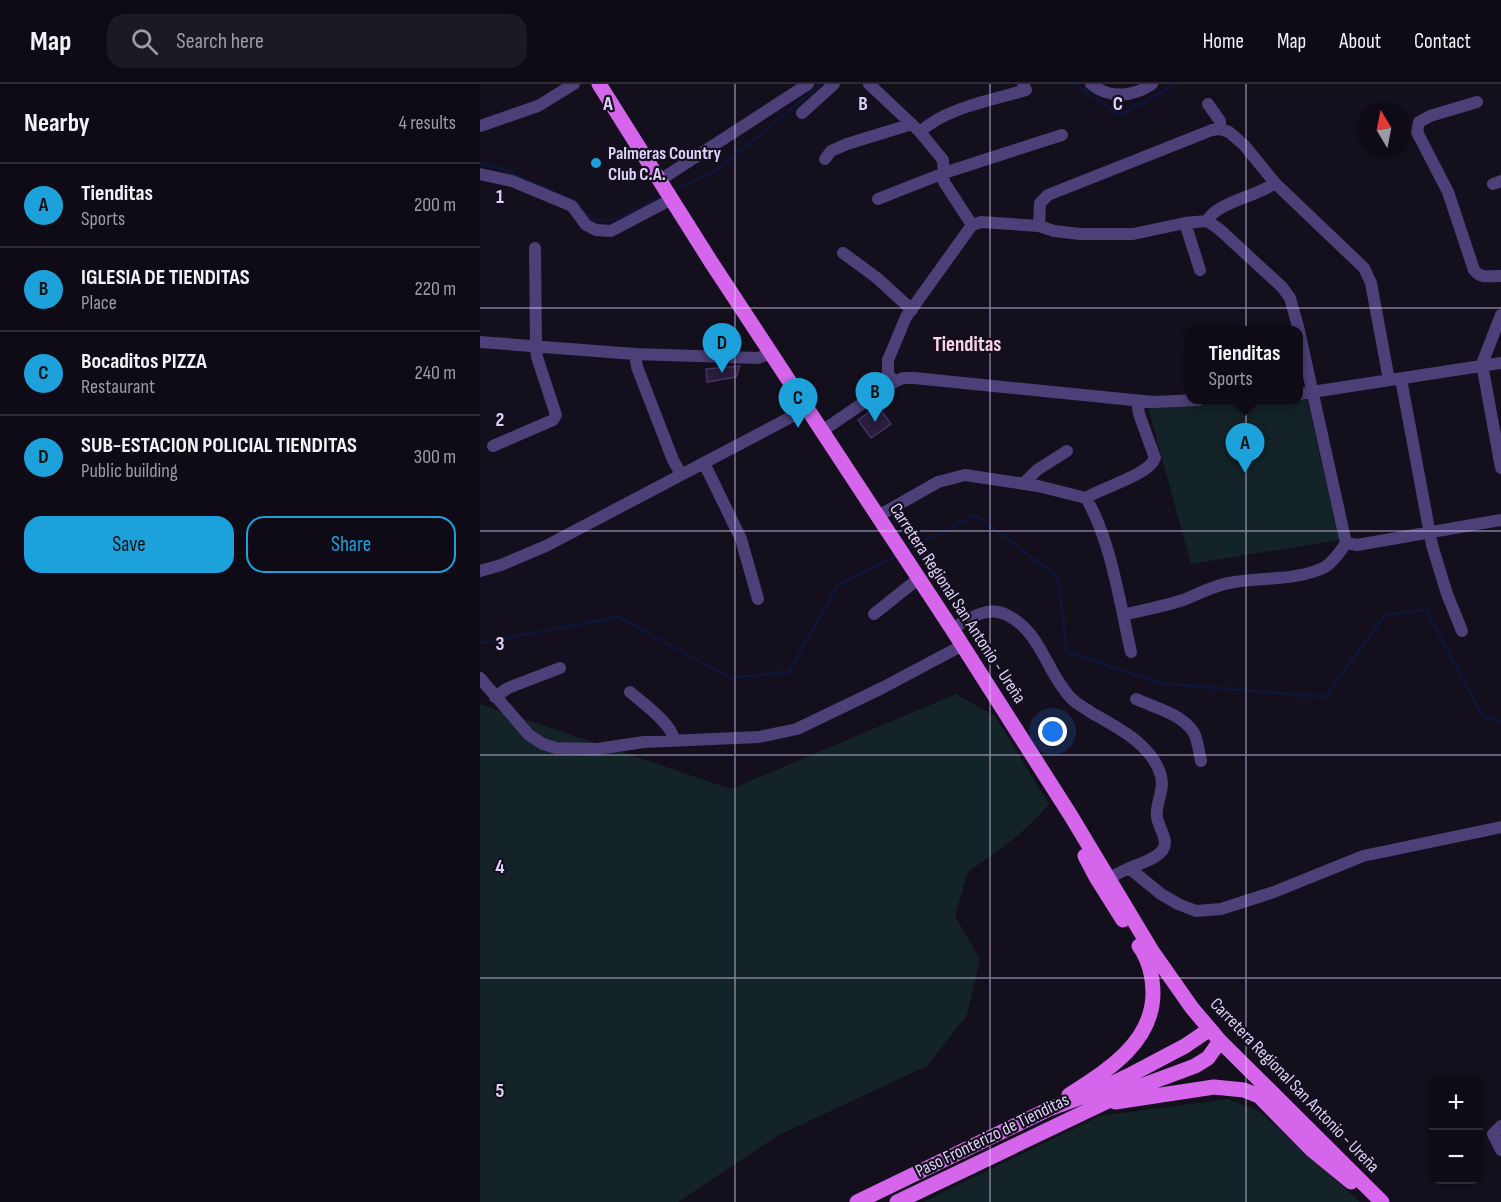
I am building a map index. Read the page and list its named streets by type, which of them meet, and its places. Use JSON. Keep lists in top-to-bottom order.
{
  "streets": {
    "main road": ["Carretera Regional San Antonio - Ureña", "Paso Fronterizo de Tienditas"]
  },
  "crossings": [
    ["Carretera Regional San Antonio - Ureña", "Paso Fronterizo de Tienditas"]
  ],
  "districts": ["Tienditas"],
  "places": ["Palmeras Country Club C.A."],
  "north": "top",
  "page": {
    "header": "Map",
    "search": "Search here",
    "nav": [
      "Home",
      "Map",
      "About",
      "Contact"
    ],
    "heading": ["Nearby", "4 results"],
    "list": [
      {
        "mark": "A",
        "name": "Tienditas",
        "note": "Sports",
        "value": "200 m"
      },
      {
        "mark": "B",
        "name": "IGLESIA DE TIENDITAS",
        "note": "Place",
        "value": "220 m"
      },
      {
        "mark": "C",
        "name": "Bocaditos PIZZA",
        "note": "Restaurant",
        "value": "240 m"
      },
      {
        "mark": "D",
        "name": "SUB-ESTACION POLICIAL TIENDITAS",
        "note": "Public building",
        "value": "300 m"
      }
    ],
    "pins": [
      "D",
      "B",
      "C",
      "A"
    ],
    "popup": ["Tienditas", "Sports"],
    "buttons": ["Save", "Share"],
    "map_buttons": ["+", "−"]
  },
  "grid": {
    "columns": ["A", "B", "C"],
    "rows": [
      "1",
      "2",
      "3",
      "4",
      "5"
    ]
  }
}
